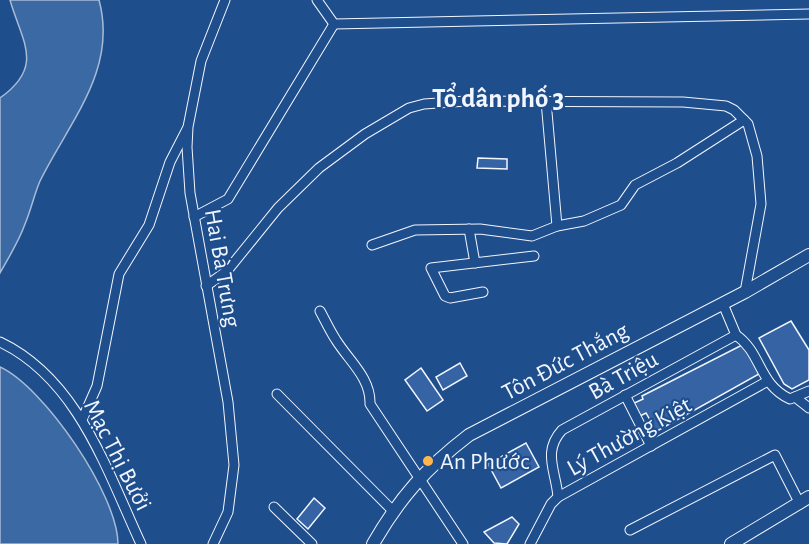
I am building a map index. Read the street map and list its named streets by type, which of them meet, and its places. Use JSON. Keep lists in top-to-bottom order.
{
  "streets": {
    "main road": ["Tôn Đức Thắng"],
    "street": [
      "Hai Bà Trưng",
      "Bà Triệu",
      "Lý Thường Kiệt",
      "Mạc Thị Bưởi"
    ]
  },
  "crossings": [
    ["Bà Triệu", "Lý Thường Kiệt"]
  ],
  "districts": ["Tổ dân phố 3"],
  "places": ["An Phước"]
}
